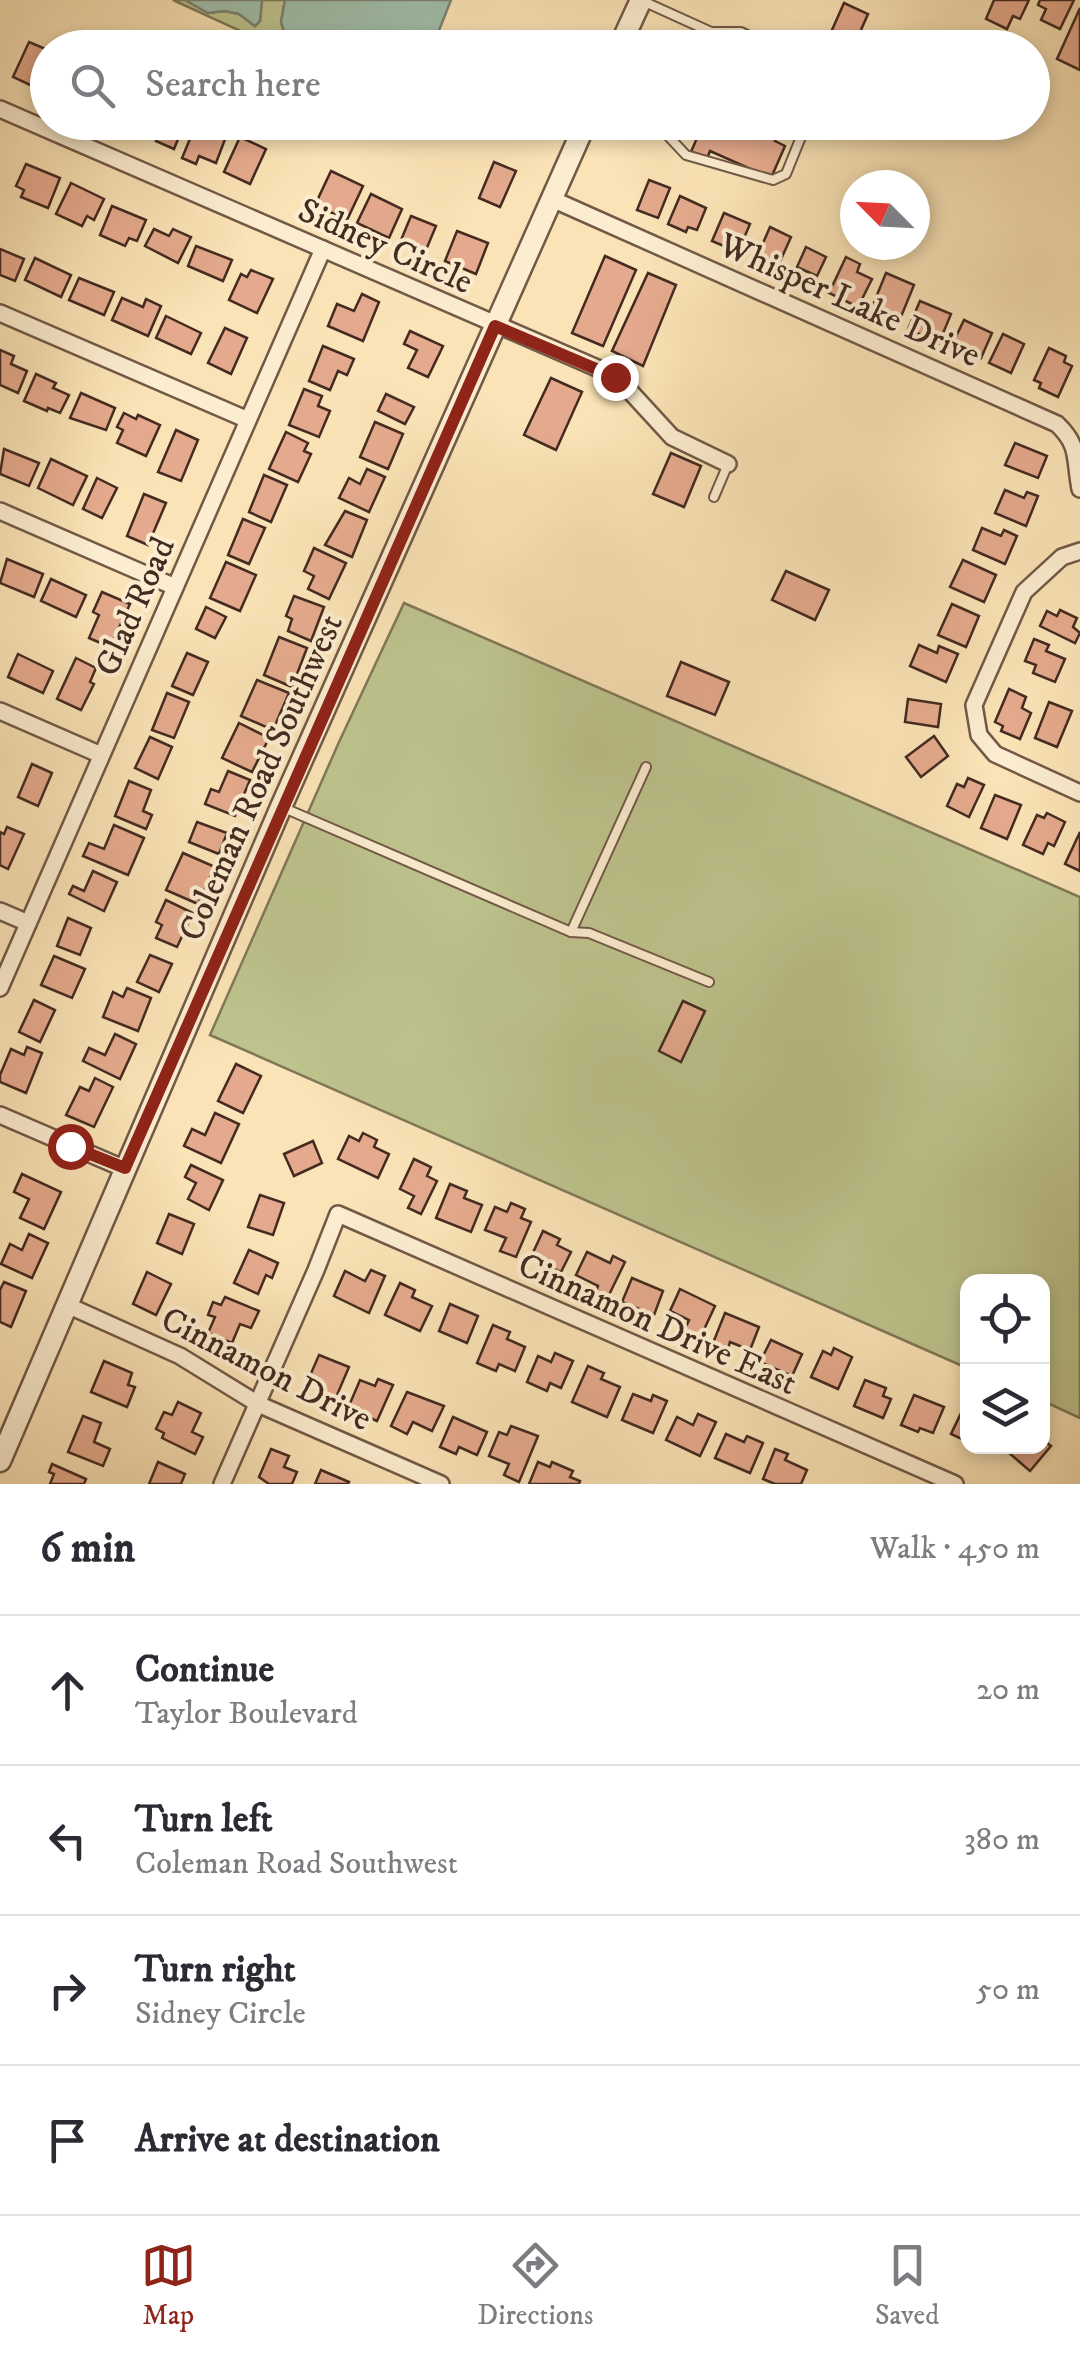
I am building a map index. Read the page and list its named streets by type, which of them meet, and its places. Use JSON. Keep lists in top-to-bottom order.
{
  "streets": {
    "street": [
      "Sidney Circle",
      "Whisper Lake Drive",
      "Glad Road",
      "Coleman Road Southwest",
      "Cinnamon Drive East",
      "Cinnamon Drive"
    ]
  },
  "crossings": [
    ["Sidney Circle", "Glad Road"],
    ["Sidney Circle", "Coleman Road Southwest"],
    ["Whisper Lake Drive", "Coleman Road Southwest"],
    ["Coleman Road Southwest", "Cinnamon Drive"],
    ["Cinnamon Drive East", "Cinnamon Drive"]
  ],
  "north": "top left",
  "page": {
    "search": "Search here",
    "heading": ["6 min", "Walk · 450 m"],
    "list": [
      ["Continue", "Taylor Boulevard", "20 m"],
      ["Turn left", "Coleman Road Southwest", "380 m"],
      ["Turn right", "Sidney Circle", "50 m"],
      "Arrive at destination"
    ],
    "nav": ["Map", "Directions", "Saved"]
  }
}
